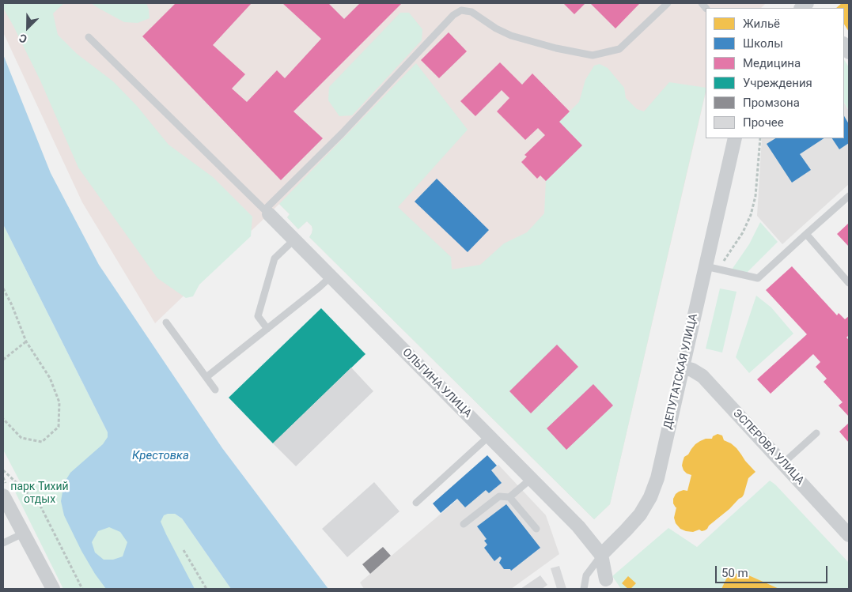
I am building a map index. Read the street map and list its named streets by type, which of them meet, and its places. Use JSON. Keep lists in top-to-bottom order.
{
  "streets": {
    "street": ["ДЕПУТАТСКАЯ УЛИЦА", "ОЛЬГИНА УЛИЦА", "ЭСПЕРОВА УЛИЦА"]
  },
  "crossings": [
    ["ДЕПУТАТСКАЯ УЛИЦА", "ОЛЬГИНА УЛИЦА"],
    ["ДЕПУТАТСКАЯ УЛИЦА", "ЭСПЕРОВА УЛИЦА"]
  ],
  "water": ["Крестовка"],
  "parks": ["парк Тихий отдых"],
  "legend": [
    "Жильё",
    "Школы",
    "Медицина",
    "Учреждения",
    "Промзона",
    "Прочее"
  ],
  "scale_bar": "50 m",
  "north": "bottom left"
}
